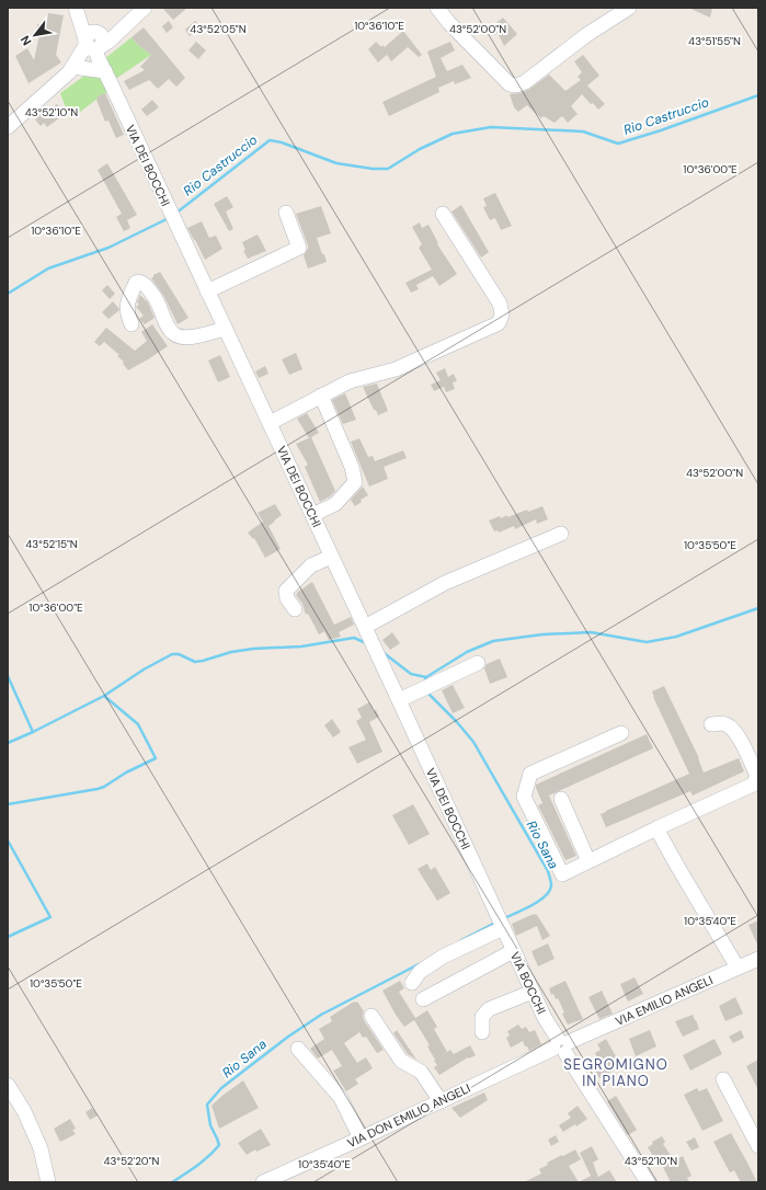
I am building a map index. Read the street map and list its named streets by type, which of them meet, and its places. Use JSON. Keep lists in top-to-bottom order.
{
  "streets": {
    "street": [
      "VIA DEI BOCCHI",
      "VIA BOCCHI",
      "VIA EMILIO ANGELI",
      "VIA DON EMILIO ANGELI"
    ]
  },
  "crossings": [
    ["VIA DEI BOCCHI", "VIA BOCCHI"],
    ["VIA BOCCHI", "VIA EMILIO ANGELI"],
    ["VIA BOCCHI", "VIA DON EMILIO ANGELI"],
    ["VIA EMILIO ANGELI", "VIA DON EMILIO ANGELI"]
  ],
  "districts": ["SEGROMIGNO IN PIANO"],
  "water": ["Rio Castruccio", "Rio Sana"],
  "north": "bottom left",
  "coordinates": [
    "10°36'10\"E",
    "43°52'05\"N",
    "43°52'00\"N",
    "43°51'55\"N",
    "43°52'10\"N",
    "10°36'00\"E",
    "43°52'15\"N",
    "10°35'50\"E",
    "10°35'40\"E",
    "43°52'20\"N"
  ]
}
